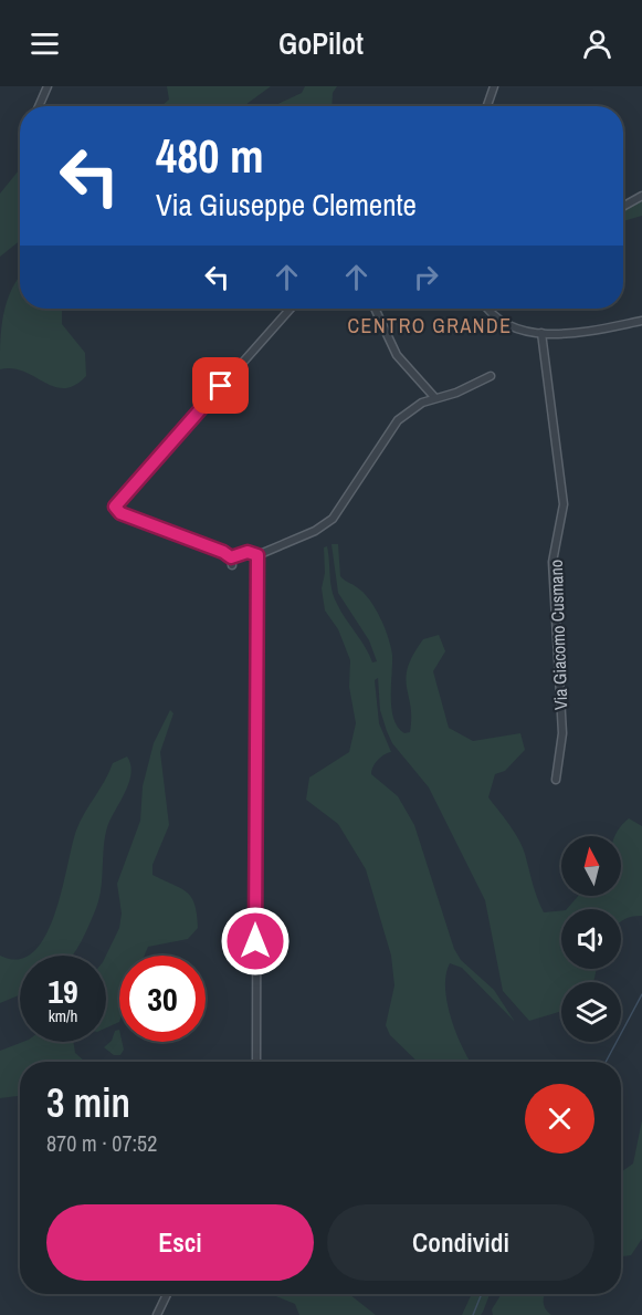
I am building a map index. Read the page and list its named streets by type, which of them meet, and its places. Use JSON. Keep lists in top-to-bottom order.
{
  "streets": {
    "street": ["Via Giacomo Cusmano"]
  },
  "districts": ["CENTRO GRANDE"],
  "north": "top",
  "page": {
    "header": "GoPilot",
    "turn": ["480 m", "Via Giuseppe Clemente"],
    "speed": "19 km/h",
    "limit": "30",
    "heading": ["3 min", "870 m · 07:52"],
    "buttons": ["Esci", "Condividi"]
  }
}
